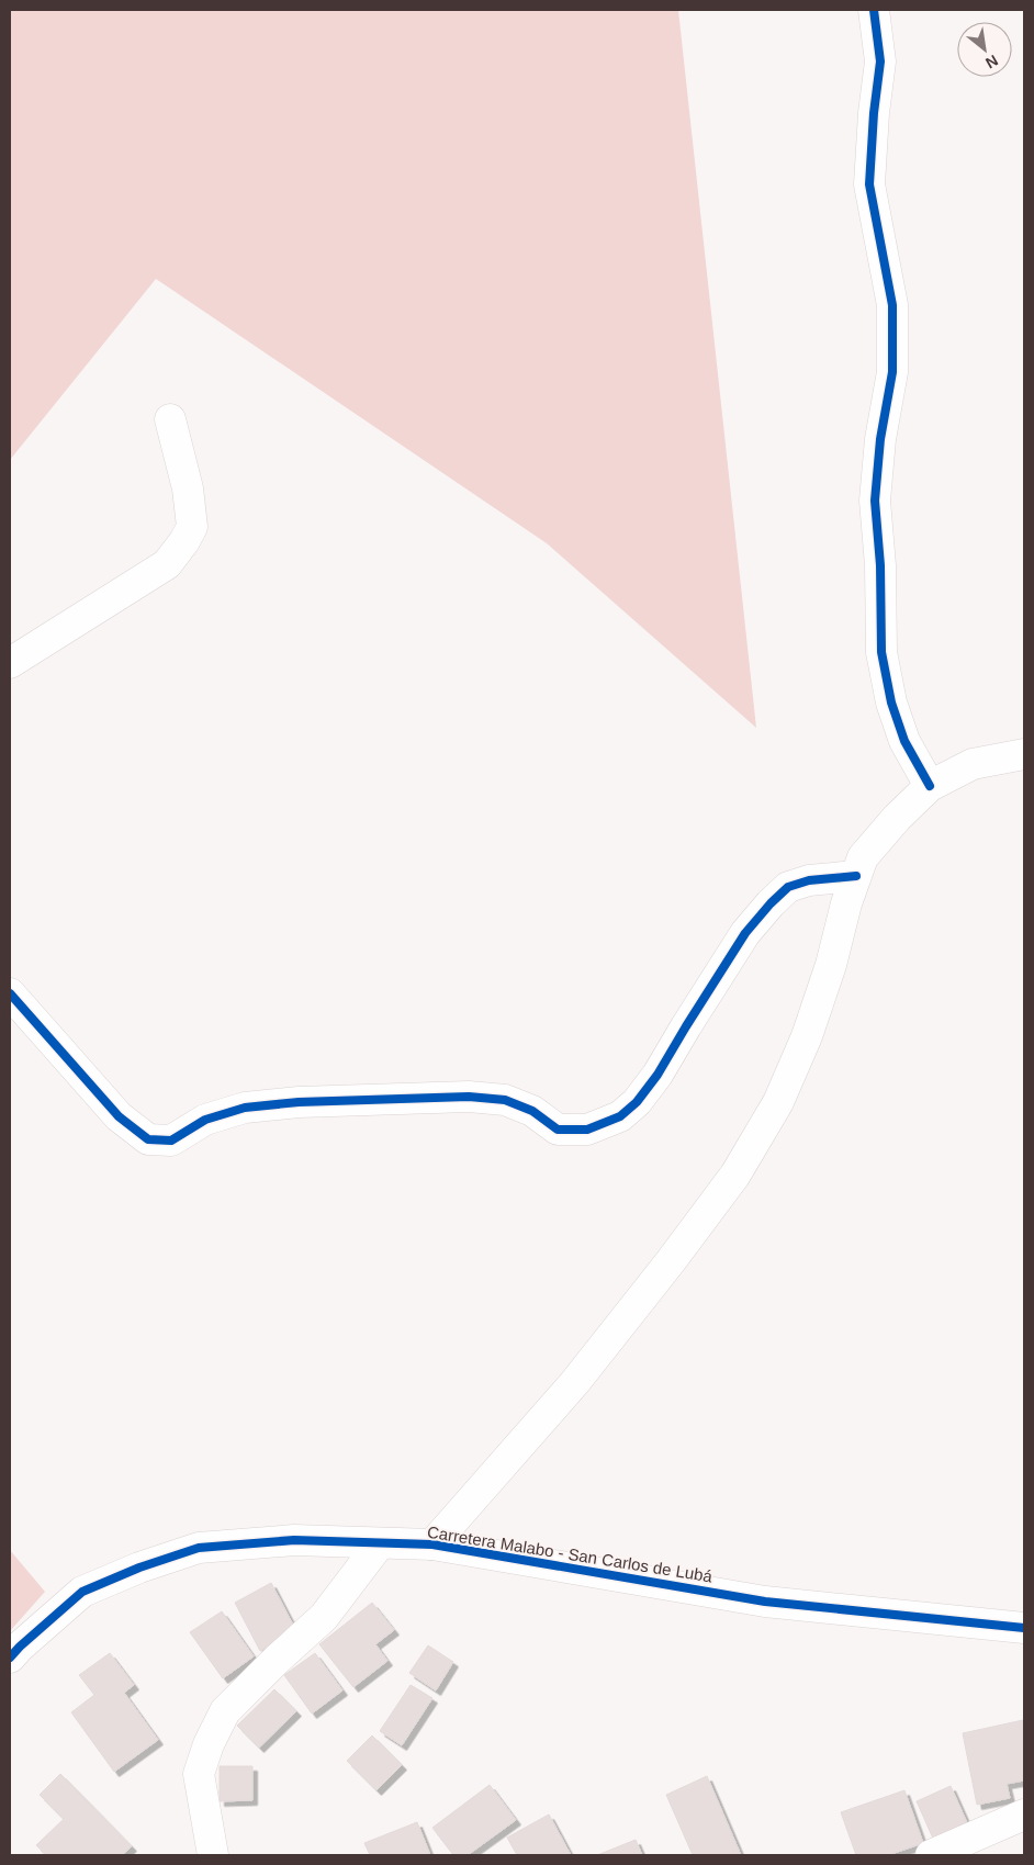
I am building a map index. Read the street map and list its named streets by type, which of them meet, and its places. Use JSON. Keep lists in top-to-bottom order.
{
  "streets": {
    "street": ["Carretera Malabo - San Carlos de Lubá"]
  },
  "north": "bottom right"
}
